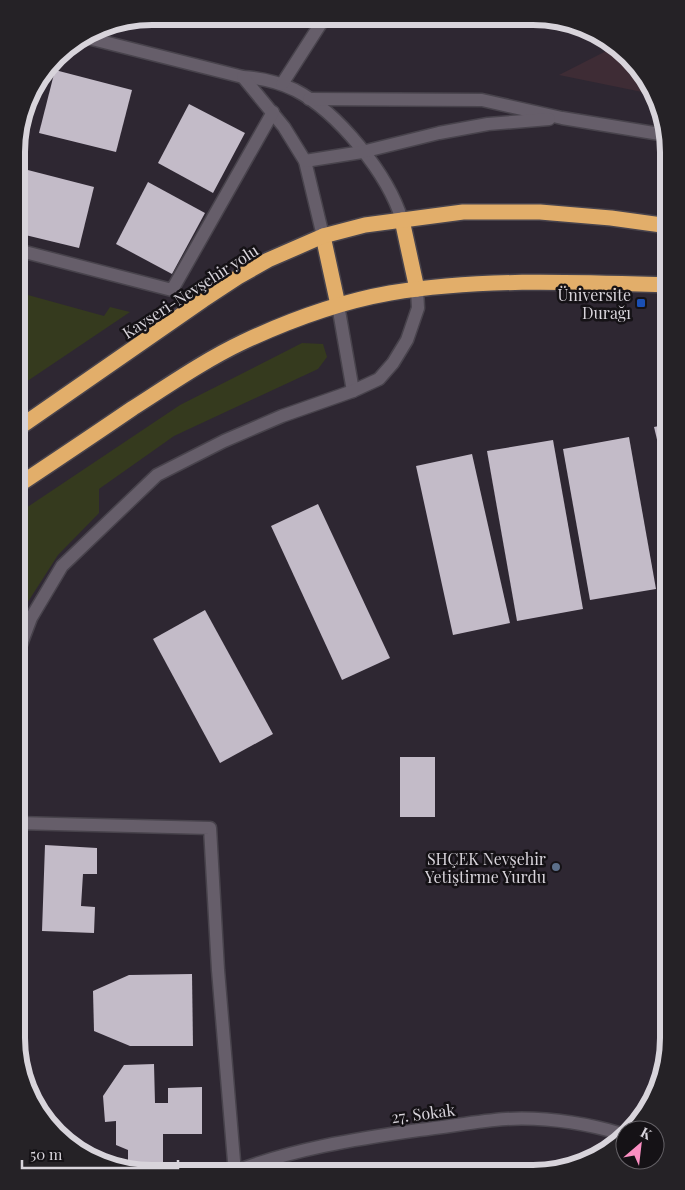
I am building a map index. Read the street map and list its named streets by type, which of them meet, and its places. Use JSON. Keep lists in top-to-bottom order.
{
  "streets": {
    "highway": ["Kayseri-Nevşehir yolu"],
    "street": ["27. Sokak"]
  },
  "places": {
    "transit": ["Üniversite Durağı"],
    "other": ["SHÇEK Nevşehir Yetiştirme Yurdu"]
  },
  "scale_bar": "50 m",
  "north": "top right"
}
